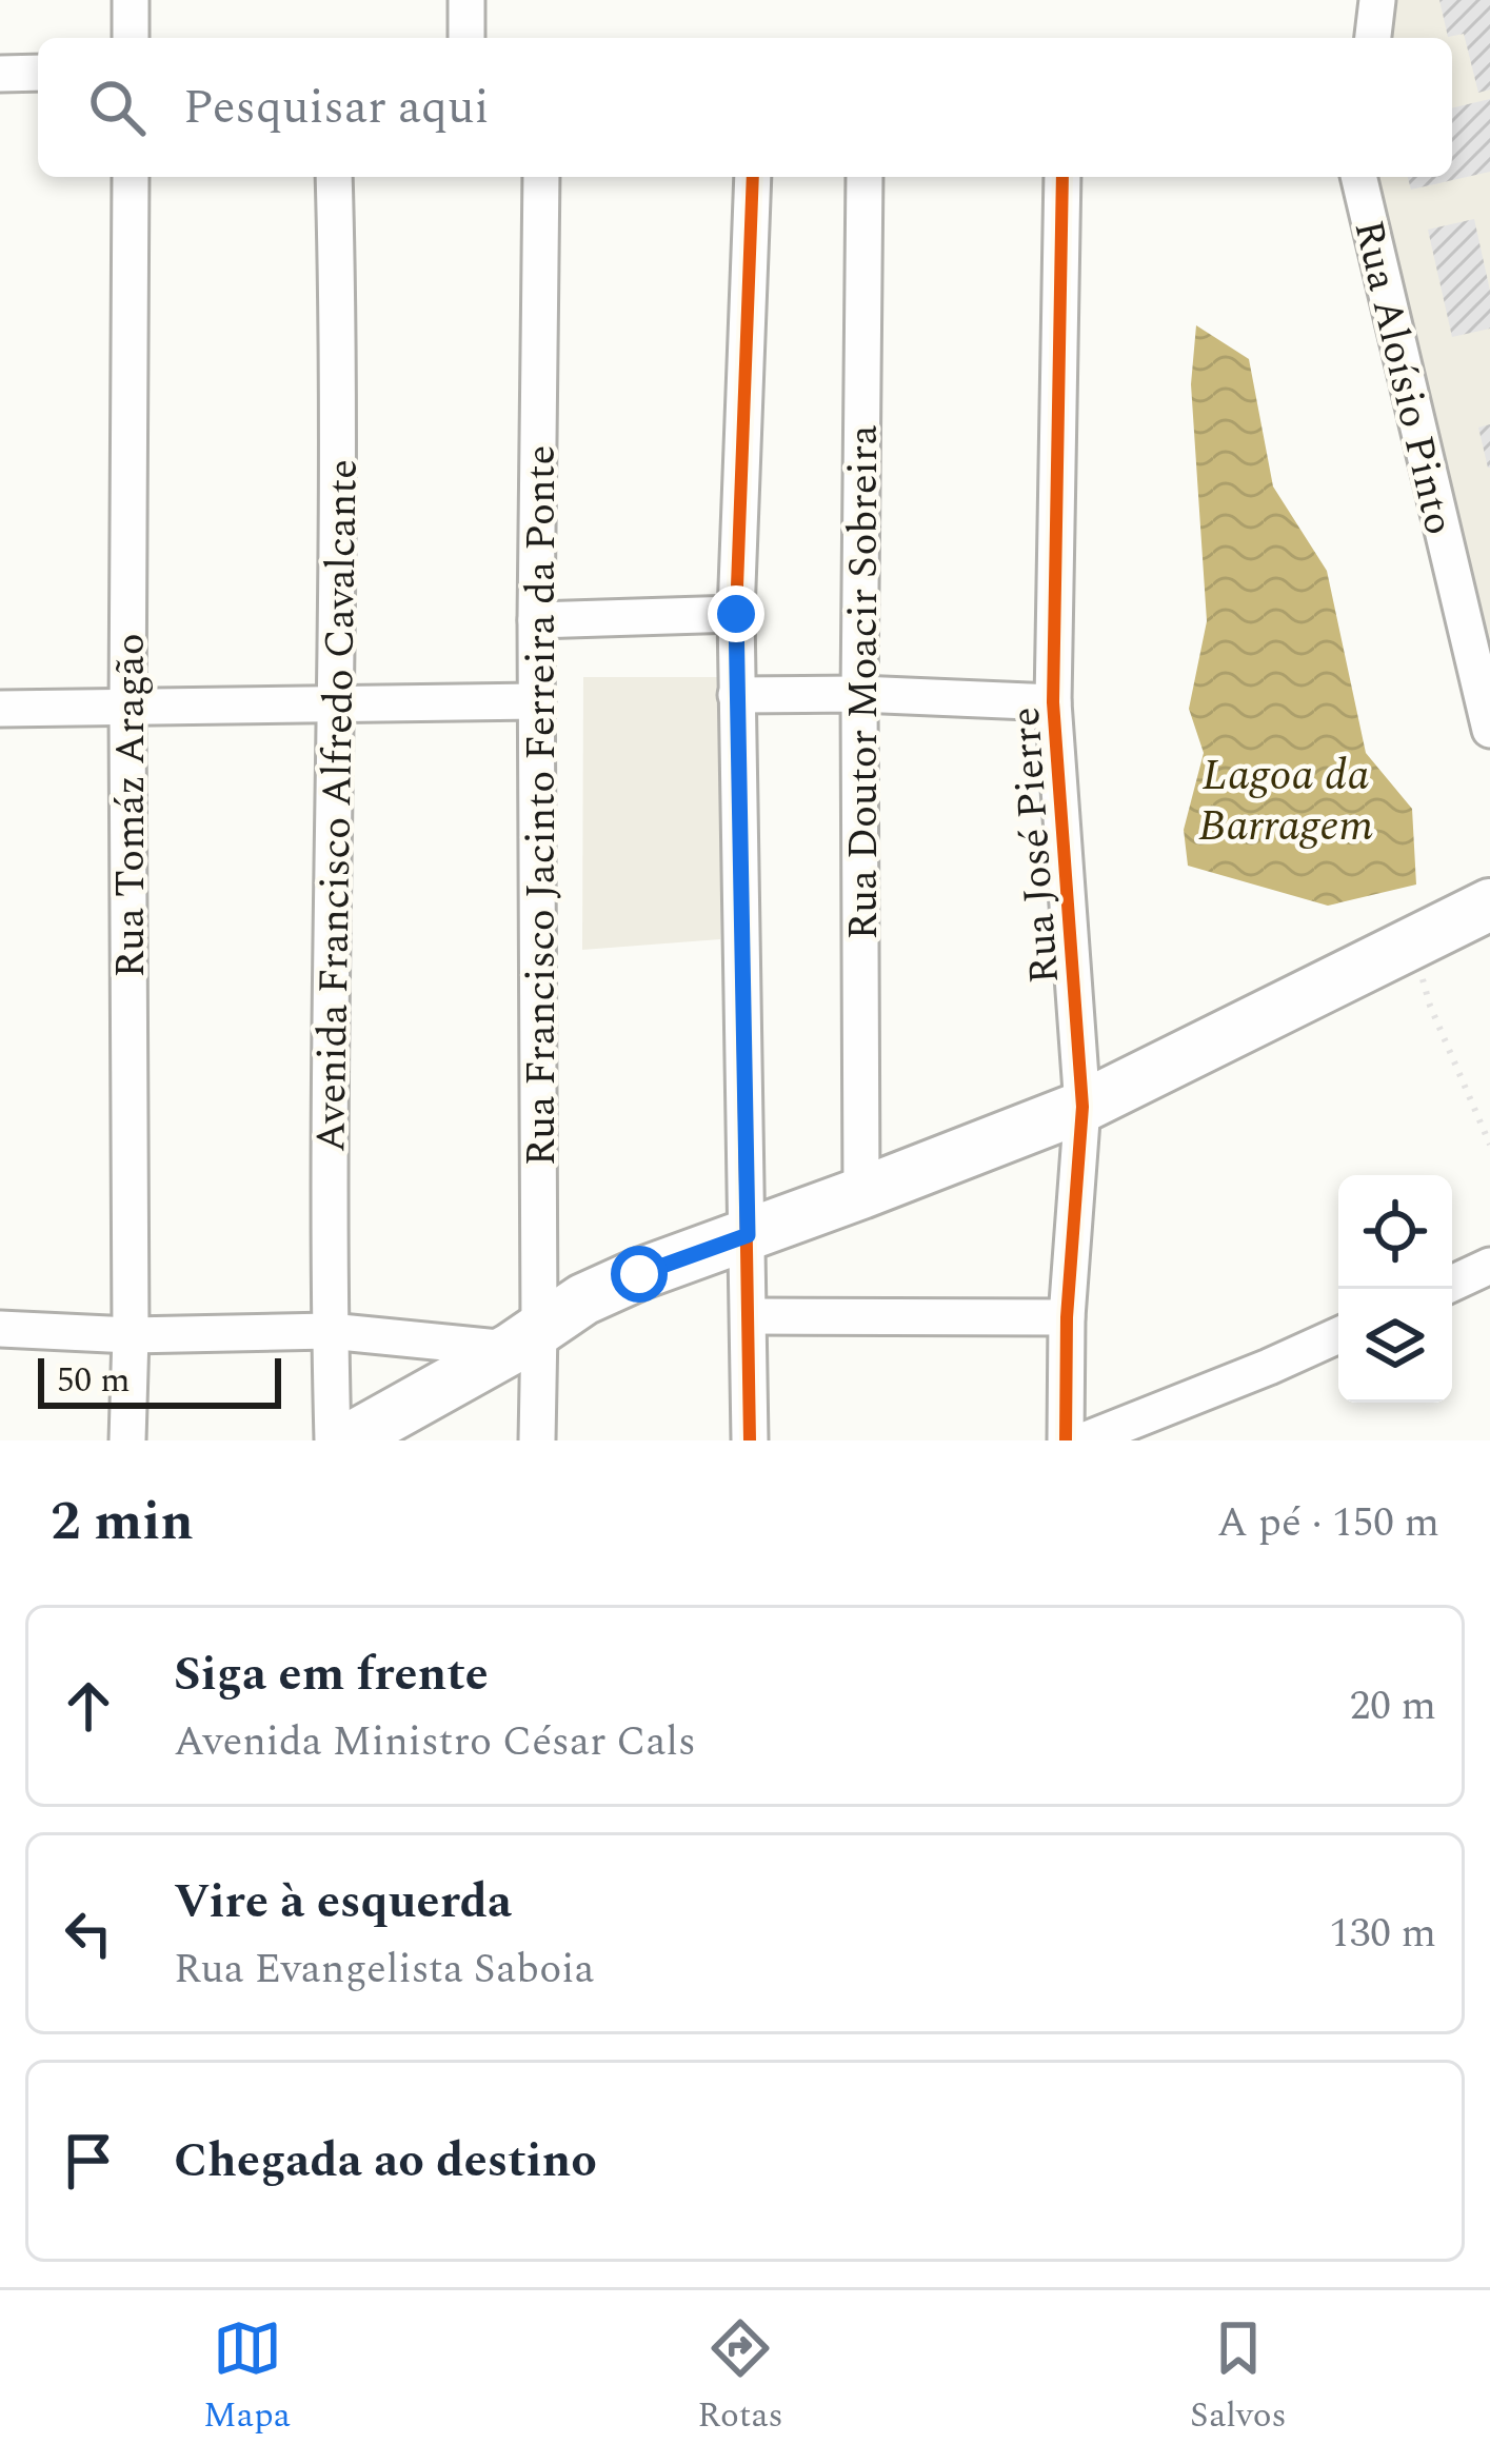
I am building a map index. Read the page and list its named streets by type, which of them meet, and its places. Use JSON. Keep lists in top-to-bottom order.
{
  "streets": {
    "street": [
      "Rua Aloísio Pinto",
      "Rua Doutor Moacir Sobreira",
      "Rua Tomáz Aragão",
      "Avenida Francisco Alfredo Cavalcante",
      "Rua Francisco Jacinto Ferreira da Ponte",
      "Rua José Pierre"
    ]
  },
  "water": ["Lagoa da Barragem"],
  "scale_bar": "50 m",
  "page": {
    "search": "Pesquisar aqui",
    "scale": "50 m",
    "heading": ["2 min", "A pé · 150 m"],
    "list": [
      ["Siga em frente", "Avenida Ministro César Cals", "20 m"],
      ["Vire à esquerda", "Rua Evangelista Saboia", "130 m"],
      "Chegada ao destino"
    ],
    "nav": ["Mapa", "Rotas", "Salvos"]
  }
}
